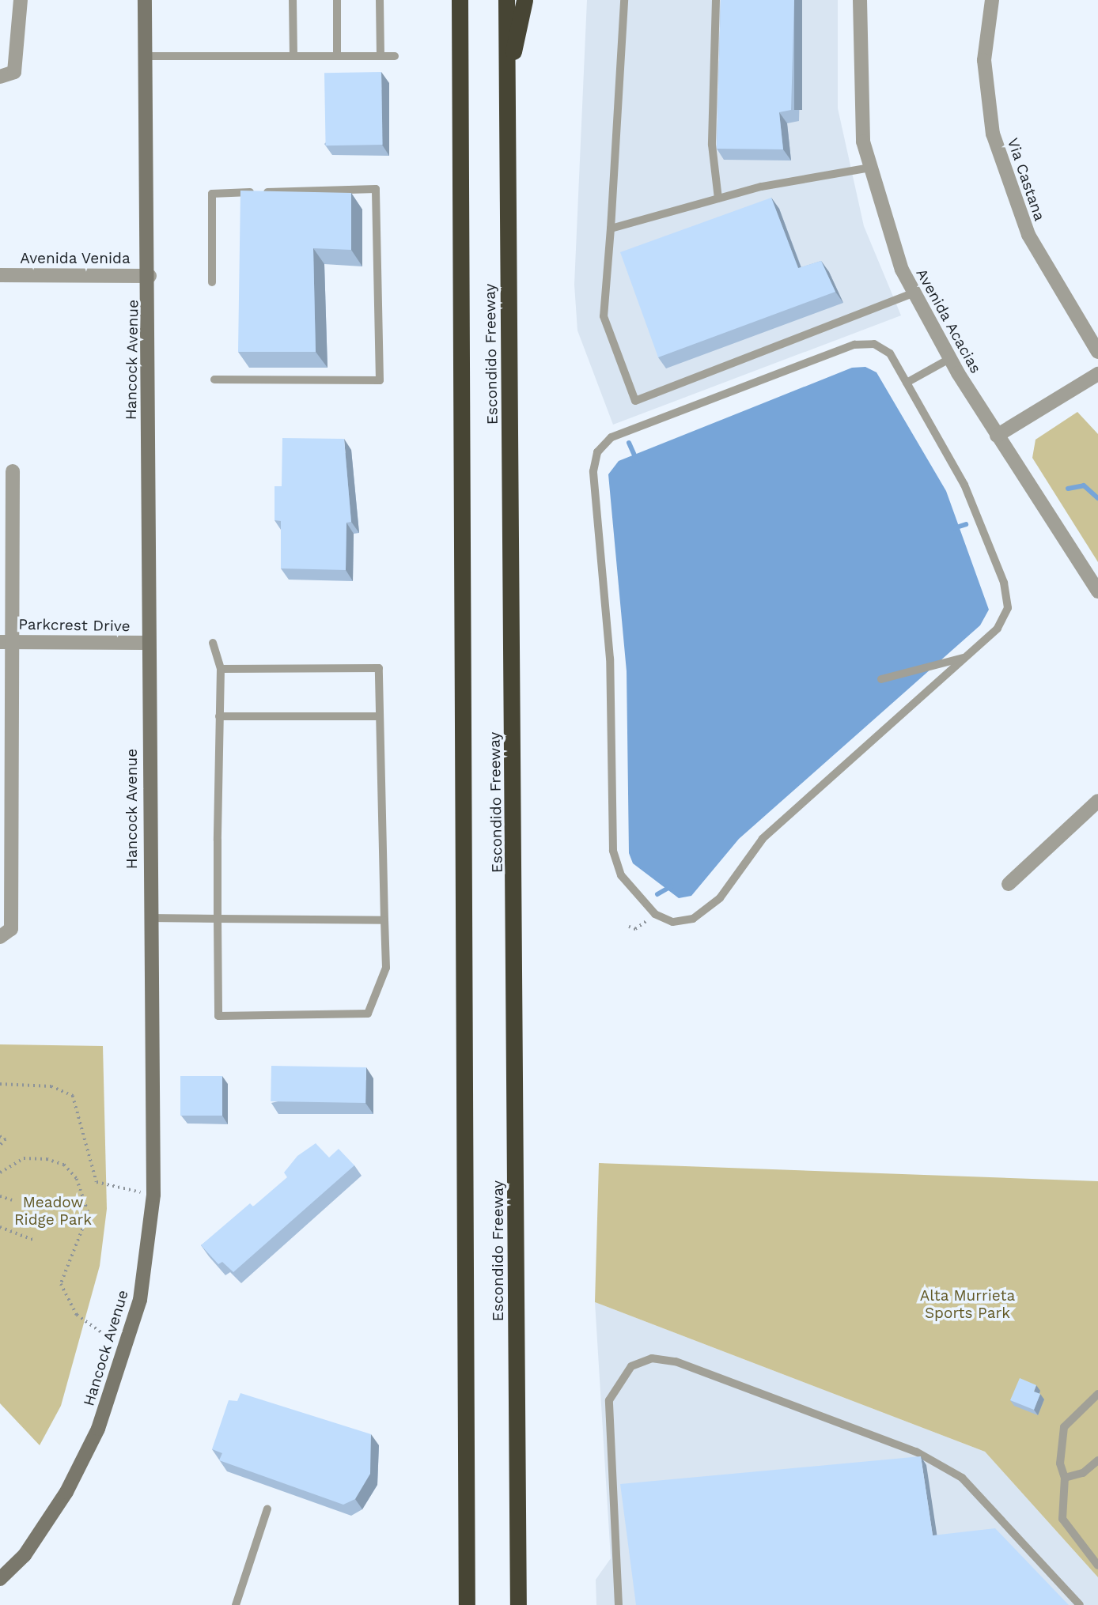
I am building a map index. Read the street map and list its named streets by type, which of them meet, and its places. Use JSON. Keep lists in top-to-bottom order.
{
  "streets": {
    "highway": ["Escondido Freeway"],
    "main road": ["Hancock Avenue"],
    "street": [
      "Via Castana",
      "Avenida Venida",
      "Avenida Acacias",
      "Parkcrest Drive"
    ]
  },
  "crossings": [
    ["Avenida Venida", "Hancock Avenue"],
    ["Hancock Avenue", "Parkcrest Drive"]
  ],
  "parks": ["Meadow Ridge Park", "Alta Murrieta Sports Park"]
}
